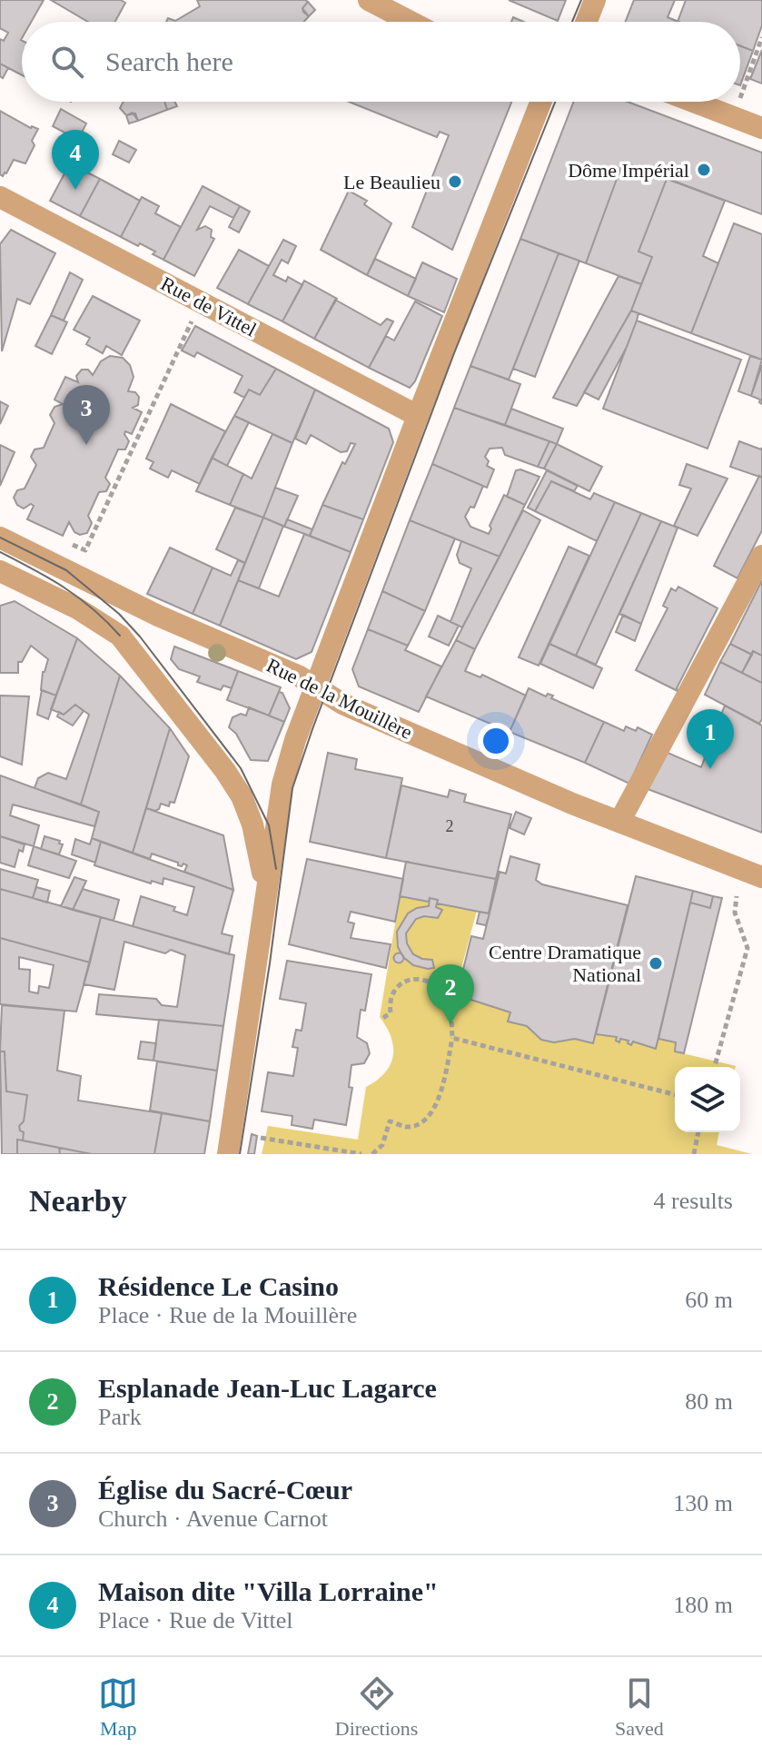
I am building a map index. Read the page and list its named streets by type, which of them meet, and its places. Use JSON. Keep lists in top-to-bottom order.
{
  "streets": {
    "street": ["Rue de Vittel", "Rue de la Mouillère"]
  },
  "places": ["Dôme Impérial", "Le Beaulieu", "Centre Dramatique National"],
  "house_numbers": ["2"],
  "page": {
    "search": "Search here",
    "pins": [
      "4",
      "3",
      "1",
      "2"
    ],
    "heading": ["Nearby", "4 results"],
    "list": [
      {
        "mark": "1",
        "name": "Résidence Le Casino",
        "note": "Place · Rue de la Mouillère",
        "value": "60 m"
      },
      {
        "mark": "2",
        "name": "Esplanade Jean-Luc Lagarce",
        "note": "Park",
        "value": "80 m"
      },
      {
        "mark": "3",
        "name": "Église du Sacré-Cœur",
        "note": "Church · Avenue Carnot",
        "value": "130 m"
      },
      {
        "mark": "4",
        "name": "Maison dite \"Villa Lorraine\"",
        "note": "Place · Rue de Vittel",
        "value": "180 m"
      }
    ],
    "nav": ["Map", "Directions", "Saved"]
  }
}
